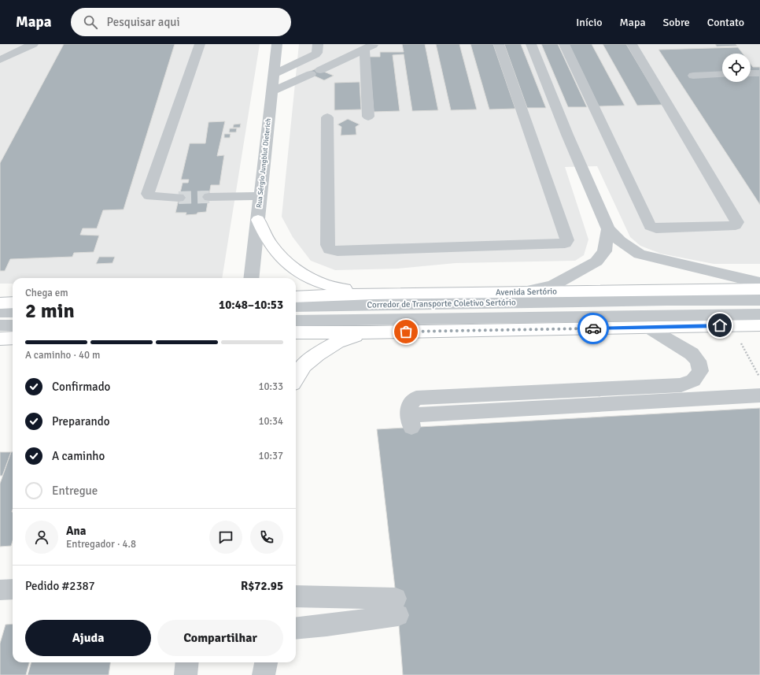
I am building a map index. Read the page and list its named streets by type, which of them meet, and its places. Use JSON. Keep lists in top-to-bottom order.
{
  "streets": {
    "main road": ["Avenida Sertório"],
    "street": ["Rua Sérgio Jungblut Dieterich", "Corredor de Transporte Coletivo Sertório"]
  },
  "page": {
    "header": "Mapa",
    "search": "Pesquisar aqui",
    "nav": [
      "Início",
      "Mapa",
      "Sobre",
      "Contato"
    ],
    "heading": ["2 min", "Chega em", "10:48–10:53"],
    "panel": [
      "Ana",
      "Entregador · 4.8",
      "Pedido #2387",
      "R$72.95"
    ],
    "bar": "A caminho · 40 m",
    "list": [
      ["Confirmado", "10:33"],
      ["Preparando", "10:34"],
      ["A caminho", "10:37"],
      "Entregue"
    ],
    "buttons": ["Ajuda", "Compartilhar"]
  }
}
